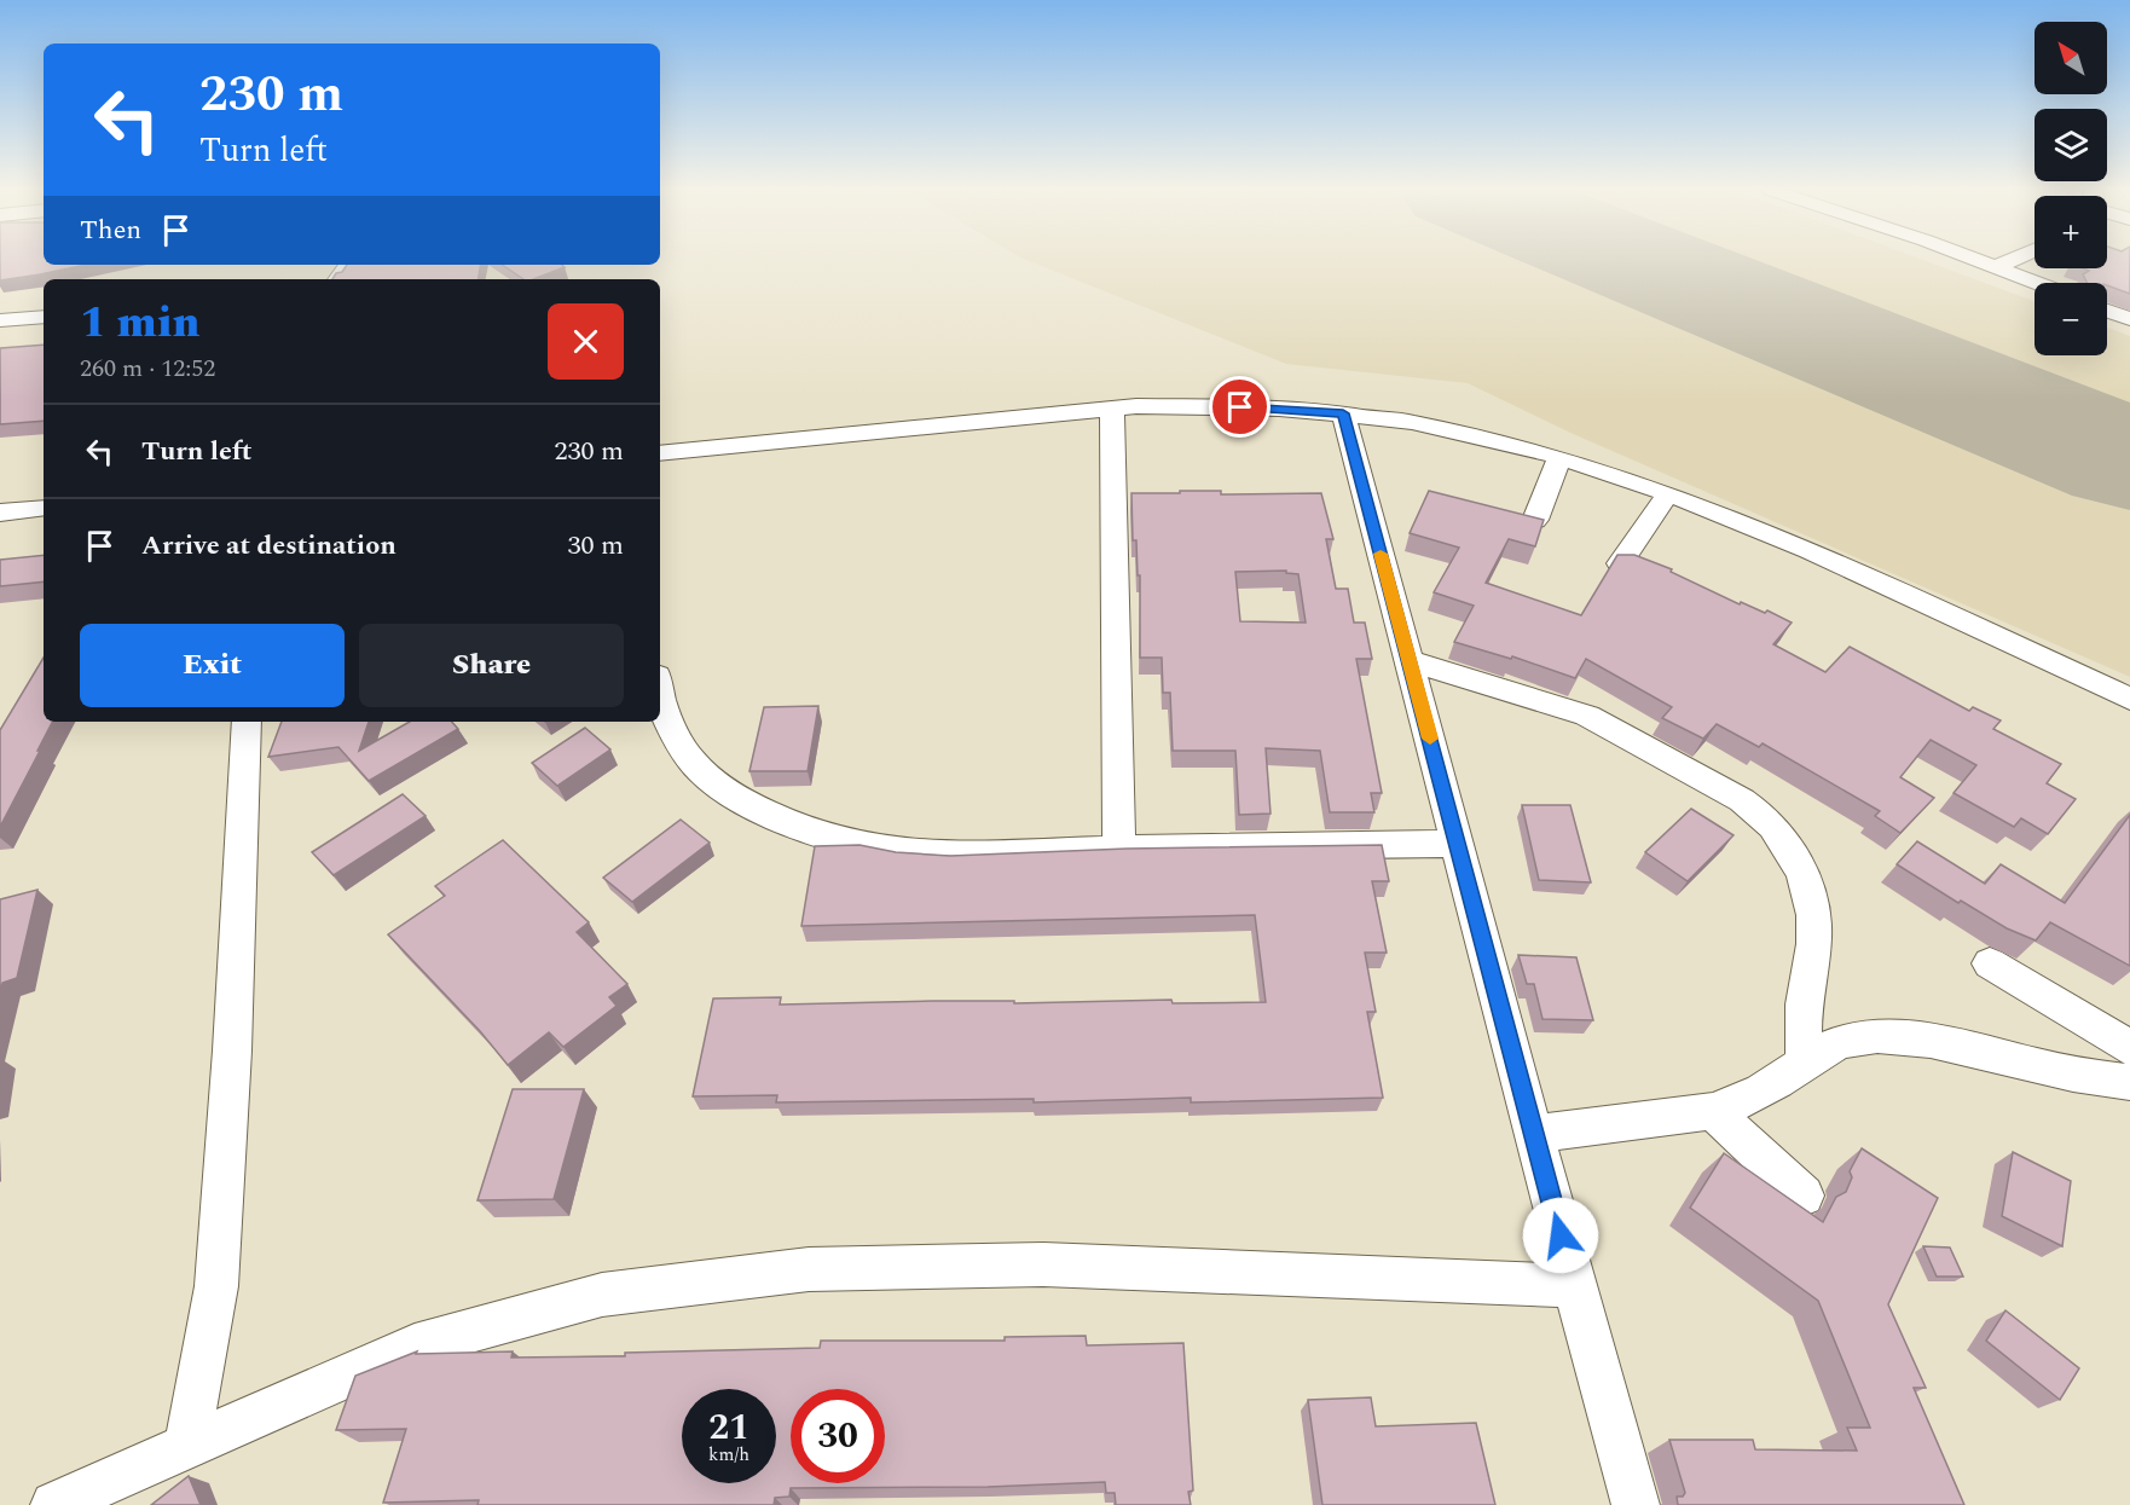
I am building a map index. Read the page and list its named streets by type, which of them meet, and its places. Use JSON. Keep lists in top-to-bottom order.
{
  "north": "top left",
  "page": {
    "map_buttons": ["+", "−"],
    "turn": ["230 m", "Turn left"],
    "then": "Then",
    "heading": ["1 min", "260 m · 12:52"],
    "list": [
      {
        "name": "Turn left",
        "value": "230 m"
      },
      {
        "name": "Arrive at destination",
        "value": "30 m"
      }
    ],
    "buttons": ["Exit", "Share"],
    "speed": "21 km/h",
    "limit": "30"
  }
}
